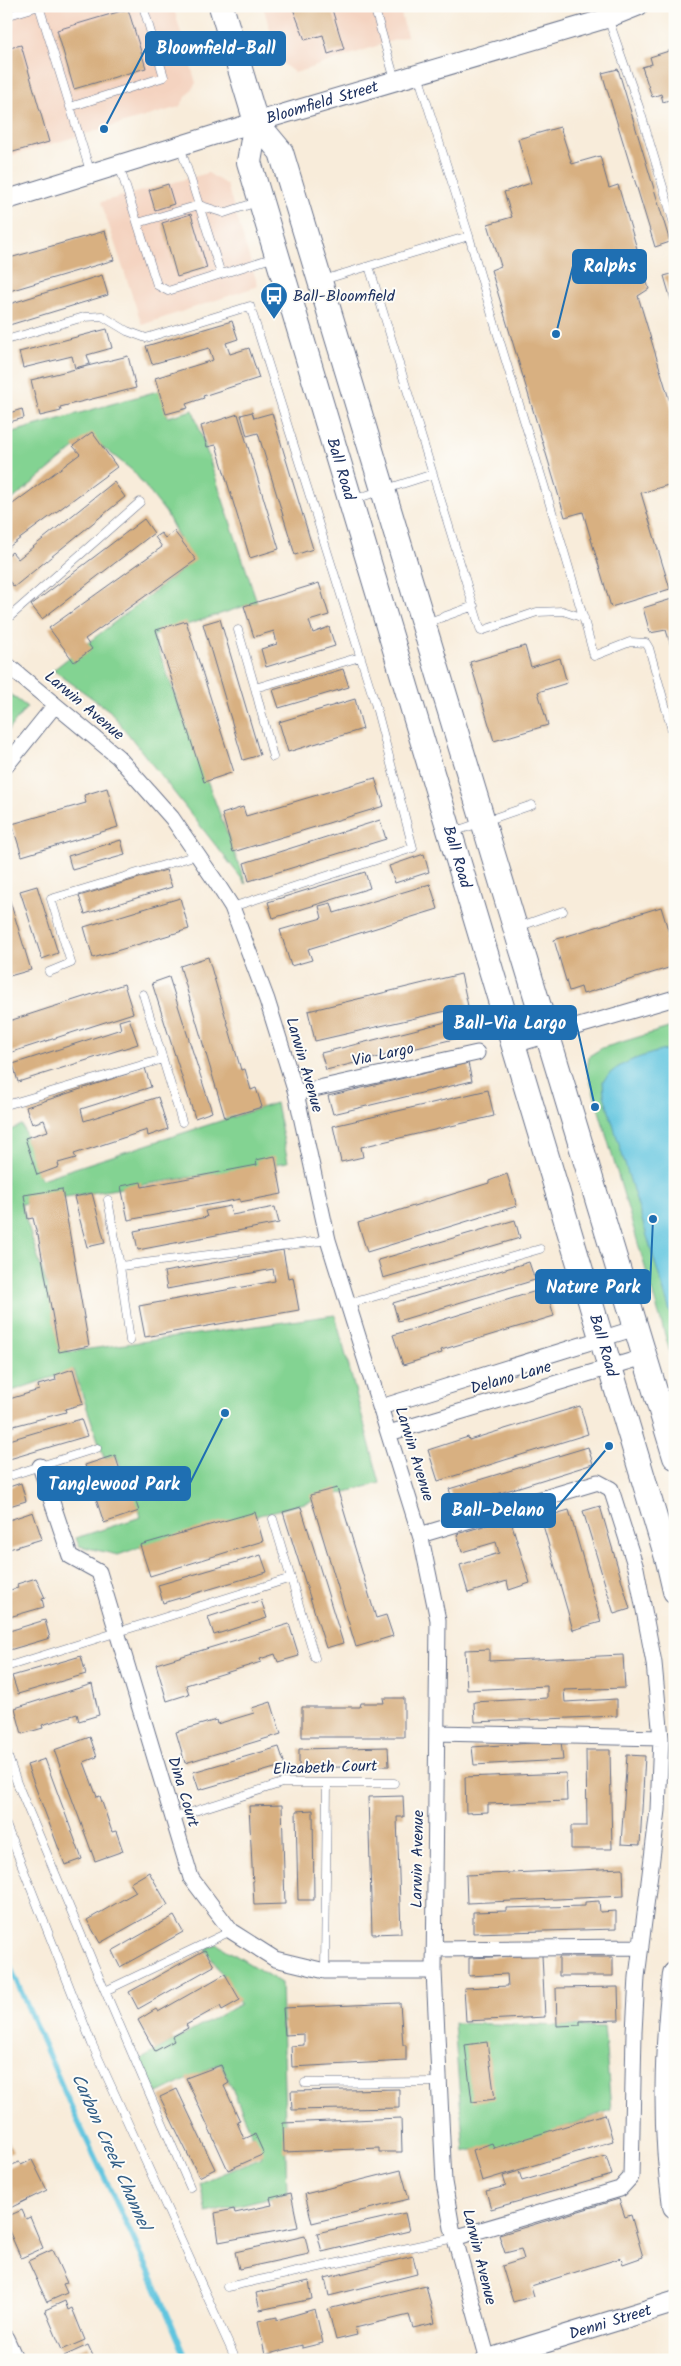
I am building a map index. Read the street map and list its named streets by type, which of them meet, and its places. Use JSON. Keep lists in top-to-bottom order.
{
  "streets": {
    "main road": ["Ball Road", "Denni Street"],
    "street": [
      "Bloomfield Street",
      "Larwin Avenue",
      "Via Largo",
      "Delano Lane",
      "Dina Court"
    ],
    "lane": ["Elizabeth Court"]
  },
  "crossings": [
    ["Bloomfield Street", "Ball Road"],
    ["Ball Road", "Delano Lane"],
    ["Larwin Avenue", "Via Largo"],
    ["Larwin Avenue", "Delano Lane"],
    ["Larwin Avenue", "Dina Court"],
    ["Larwin Avenue", "Denni Street"],
    ["Elizabeth Court", "Dina Court"]
  ],
  "water": ["Carbon Creek Channel"],
  "places": {
    "other": [
      "Bloomfield-Ball",
      "Ralphs",
      "Ball-Via Largo",
      "Nature Park",
      "Tanglewood Park",
      "Ball-Delano"
    ],
    "bus stop": ["Ball-Bloomfield"]
  }
}
